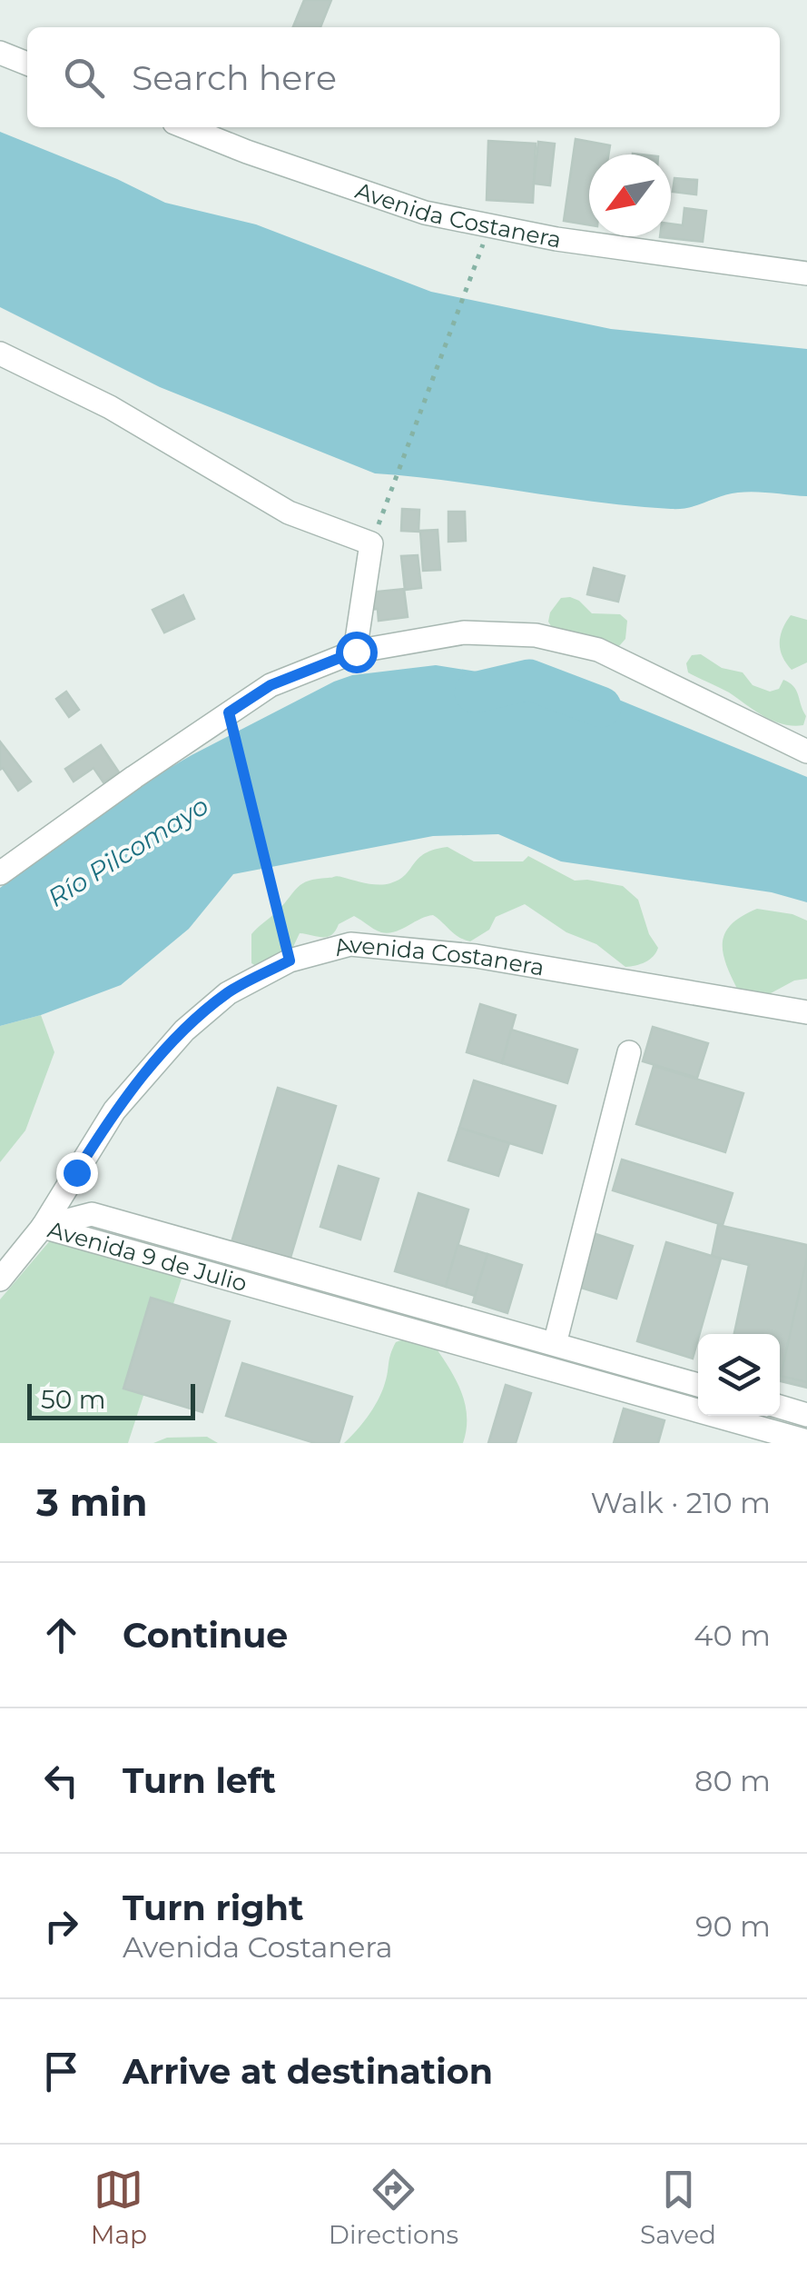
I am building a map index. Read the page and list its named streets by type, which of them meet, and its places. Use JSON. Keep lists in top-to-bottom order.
{
  "streets": {
    "street": ["Avenida Costanera", "Avenida 9 de Julio"]
  },
  "crossings": [
    ["Avenida Costanera", "Avenida 9 de Julio"]
  ],
  "water": ["Río Pilcomayo"],
  "scale_bar": "50 m",
  "north": "bottom left",
  "page": {
    "search": "Search here",
    "scale": "50 m",
    "heading": ["3 min", "Walk · 210 m"],
    "list": [
      ["Continue", "40 m"],
      ["Turn left", "80 m"],
      ["Turn right", "Avenida Costanera", "90 m"],
      "Arrive at destination"
    ],
    "nav": ["Map", "Directions", "Saved"]
  }
}
